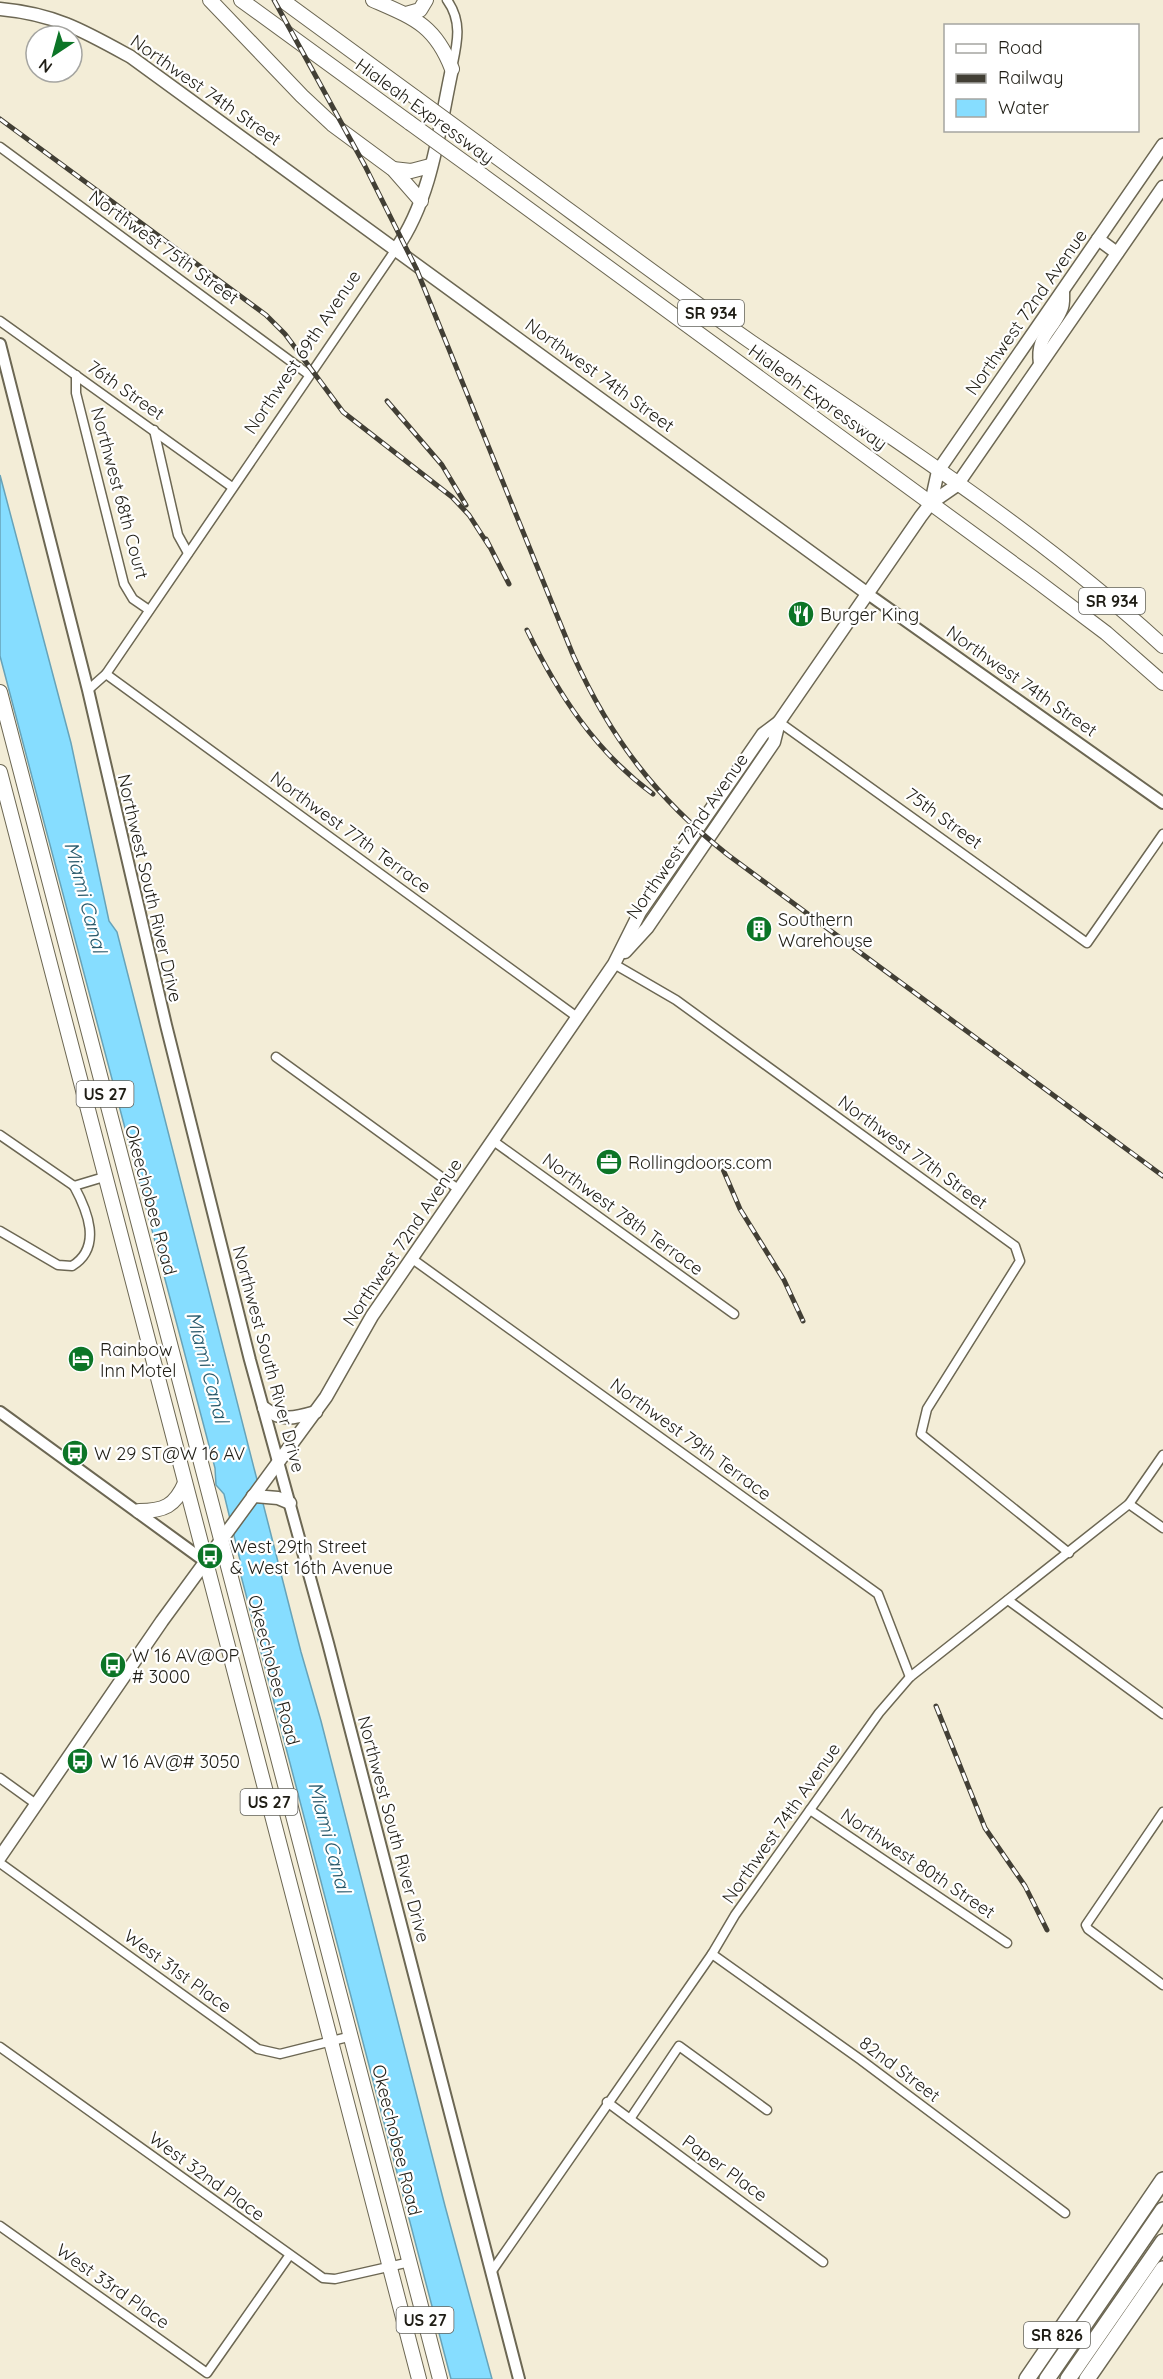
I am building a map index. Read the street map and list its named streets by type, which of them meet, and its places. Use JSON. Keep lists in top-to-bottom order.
{
  "streets": {
    "highway": ["SR 826"],
    "main road": [
      "Northwest 74th Street",
      "Hialeah Expressway",
      "Northwest 72nd Avenue",
      "SR 934",
      "Northwest 69th Avenue",
      "US 27",
      "Okeechobee Road"
    ],
    "street": [
      "Northwest 75th Street",
      "76th Street",
      "Northwest 68th Court",
      "75th Street",
      "Northwest 77th Terrace",
      "Northwest South River Drive",
      "Northwest 77th Street",
      "Northwest 78th Terrace",
      "Northwest 79th Terrace",
      "Northwest 74th Avenue",
      "Northwest 80th Street",
      "West 31st Place",
      "82nd Street",
      "Paper Place",
      "West 32nd Place",
      "West 33rd Place"
    ]
  },
  "crossings": [
    ["Northwest 74th Street", "Northwest 72nd Avenue"],
    ["Northwest 74th Street", "Northwest 69th Avenue"],
    ["Hialeah Expressway", "Northwest 72nd Avenue"],
    ["Northwest 75th Street", "Northwest 69th Avenue"],
    ["Northwest 72nd Avenue", "75th Street"],
    ["Northwest 72nd Avenue", "Northwest 77th Terrace"],
    ["Northwest 72nd Avenue", "Northwest South River Drive"],
    ["Northwest 72nd Avenue", "Northwest 77th Street"],
    ["Northwest 72nd Avenue", "Okeechobee Road"],
    ["Northwest 72nd Avenue", "Northwest 78th Terrace"],
    ["Northwest 72nd Avenue", "Northwest 79th Terrace"],
    ["Northwest 72nd Avenue", "West 31st Place"],
    ["Northwest 69th Avenue", "76th Street"],
    ["Northwest 69th Avenue", "Northwest 68th Court"],
    ["Northwest 69th Avenue", "Northwest 77th Terrace"],
    ["Northwest 69th Avenue", "Northwest South River Drive"],
    ["76th Street", "Northwest 68th Court"],
    ["Northwest South River Drive", "Northwest 74th Avenue"],
    ["Northwest 77th Street", "Northwest 74th Avenue"],
    ["Okeechobee Road", "West 31st Place"],
    ["Okeechobee Road", "West 32nd Place"],
    ["Northwest 79th Terrace", "Northwest 74th Avenue"],
    ["Northwest 74th Avenue", "Northwest 80th Street"],
    ["Northwest 74th Avenue", "82nd Street"],
    ["Northwest 74th Avenue", "Paper Place"],
    ["West 32nd Place", "West 33rd Place"]
  ],
  "water": ["Miami Canal"],
  "places": {
    "restaurant": ["Burger King"],
    "building": ["Southern Warehouse"],
    "office": ["Rollingdoors.com"],
    "hotel": ["Rainbow Inn Motel"],
    "bus stop": [
      "W 29 ST@W 16 AV",
      "West 29th Street & West 16th Avenue",
      "W 16 AV@OP # 3000",
      "W 16 AV@# 3050"
    ]
  },
  "legend": ["Road", "Railway", "Water"],
  "north": "bottom left"
}
